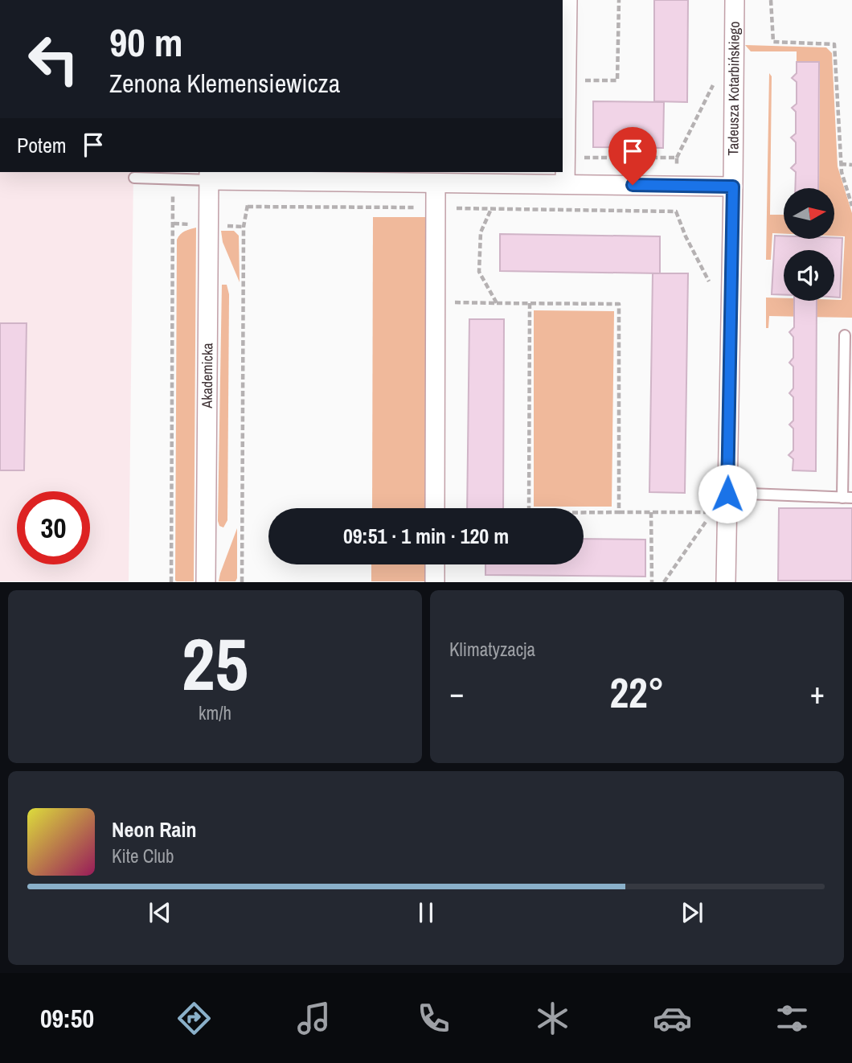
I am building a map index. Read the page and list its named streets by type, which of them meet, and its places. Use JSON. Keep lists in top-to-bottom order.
{
  "streets": {
    "street": ["Tadeusza Kotarbińskiego", "Akademicka"]
  },
  "north": "right",
  "page": {
    "turn": ["90 m", "Zenona Klemensiewicza"],
    "then": "Potem",
    "limit": "30",
    "trip": "09:51 · 1 min · 120 m",
    "tile": [
      ["25", "km/h"],
      "Klimatyzacja"
    ],
    "heat": ["−", "22°", "+"],
    "song": ["Neon Rain", "Kite Club"],
    "tabs": "09:50"
  }
}
